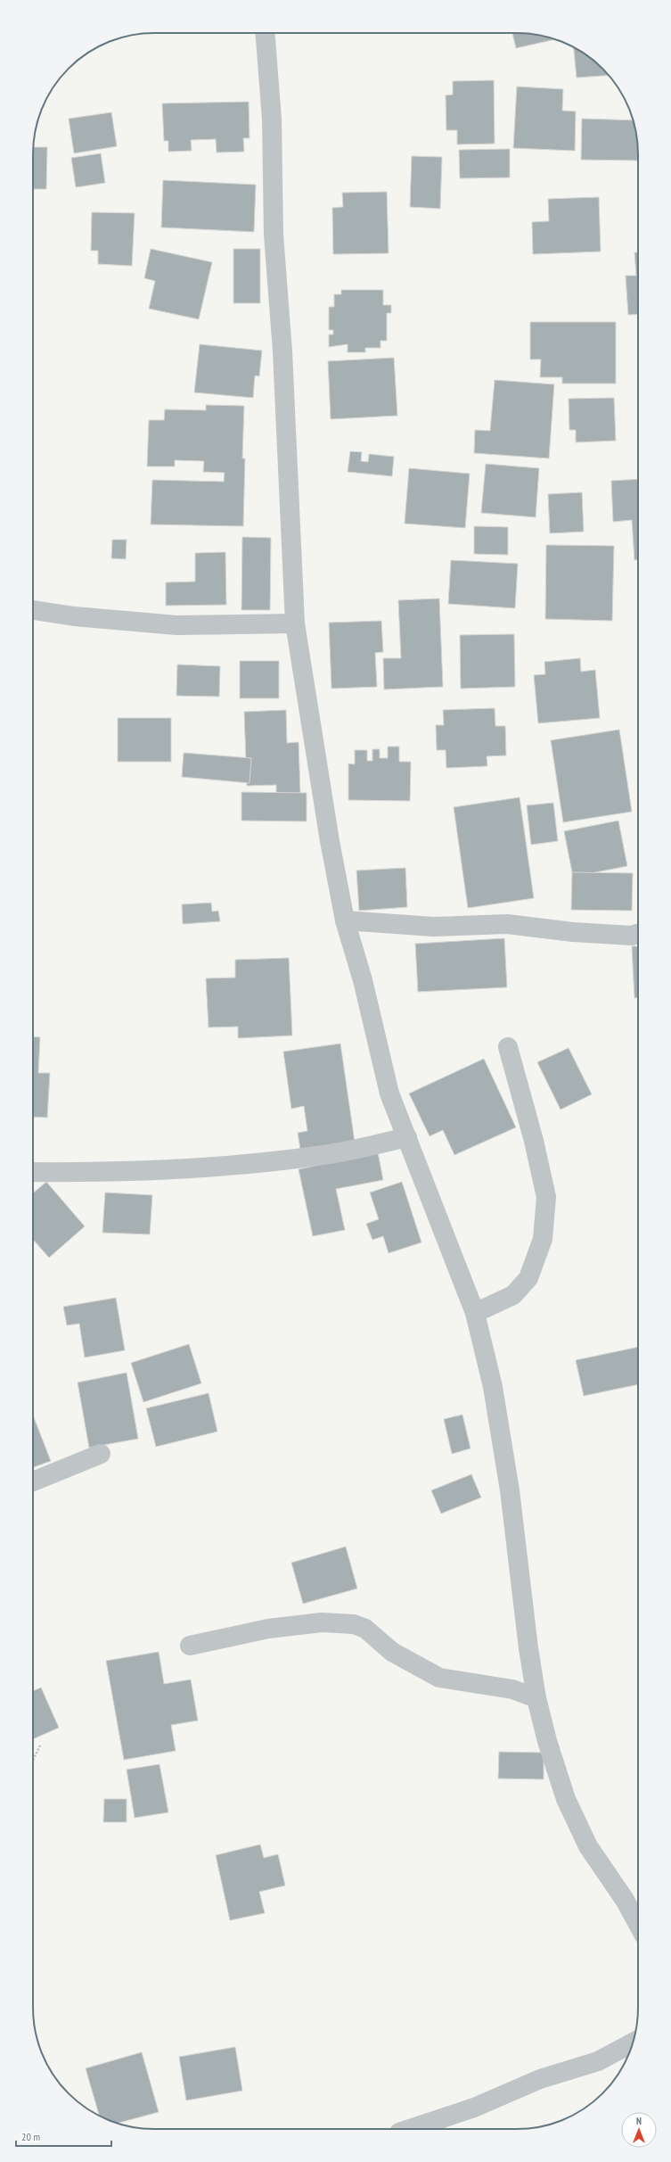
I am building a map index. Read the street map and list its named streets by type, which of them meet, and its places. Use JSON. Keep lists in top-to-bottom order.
{
  "scale_bar": "20 m",
  "north": "top"
}
